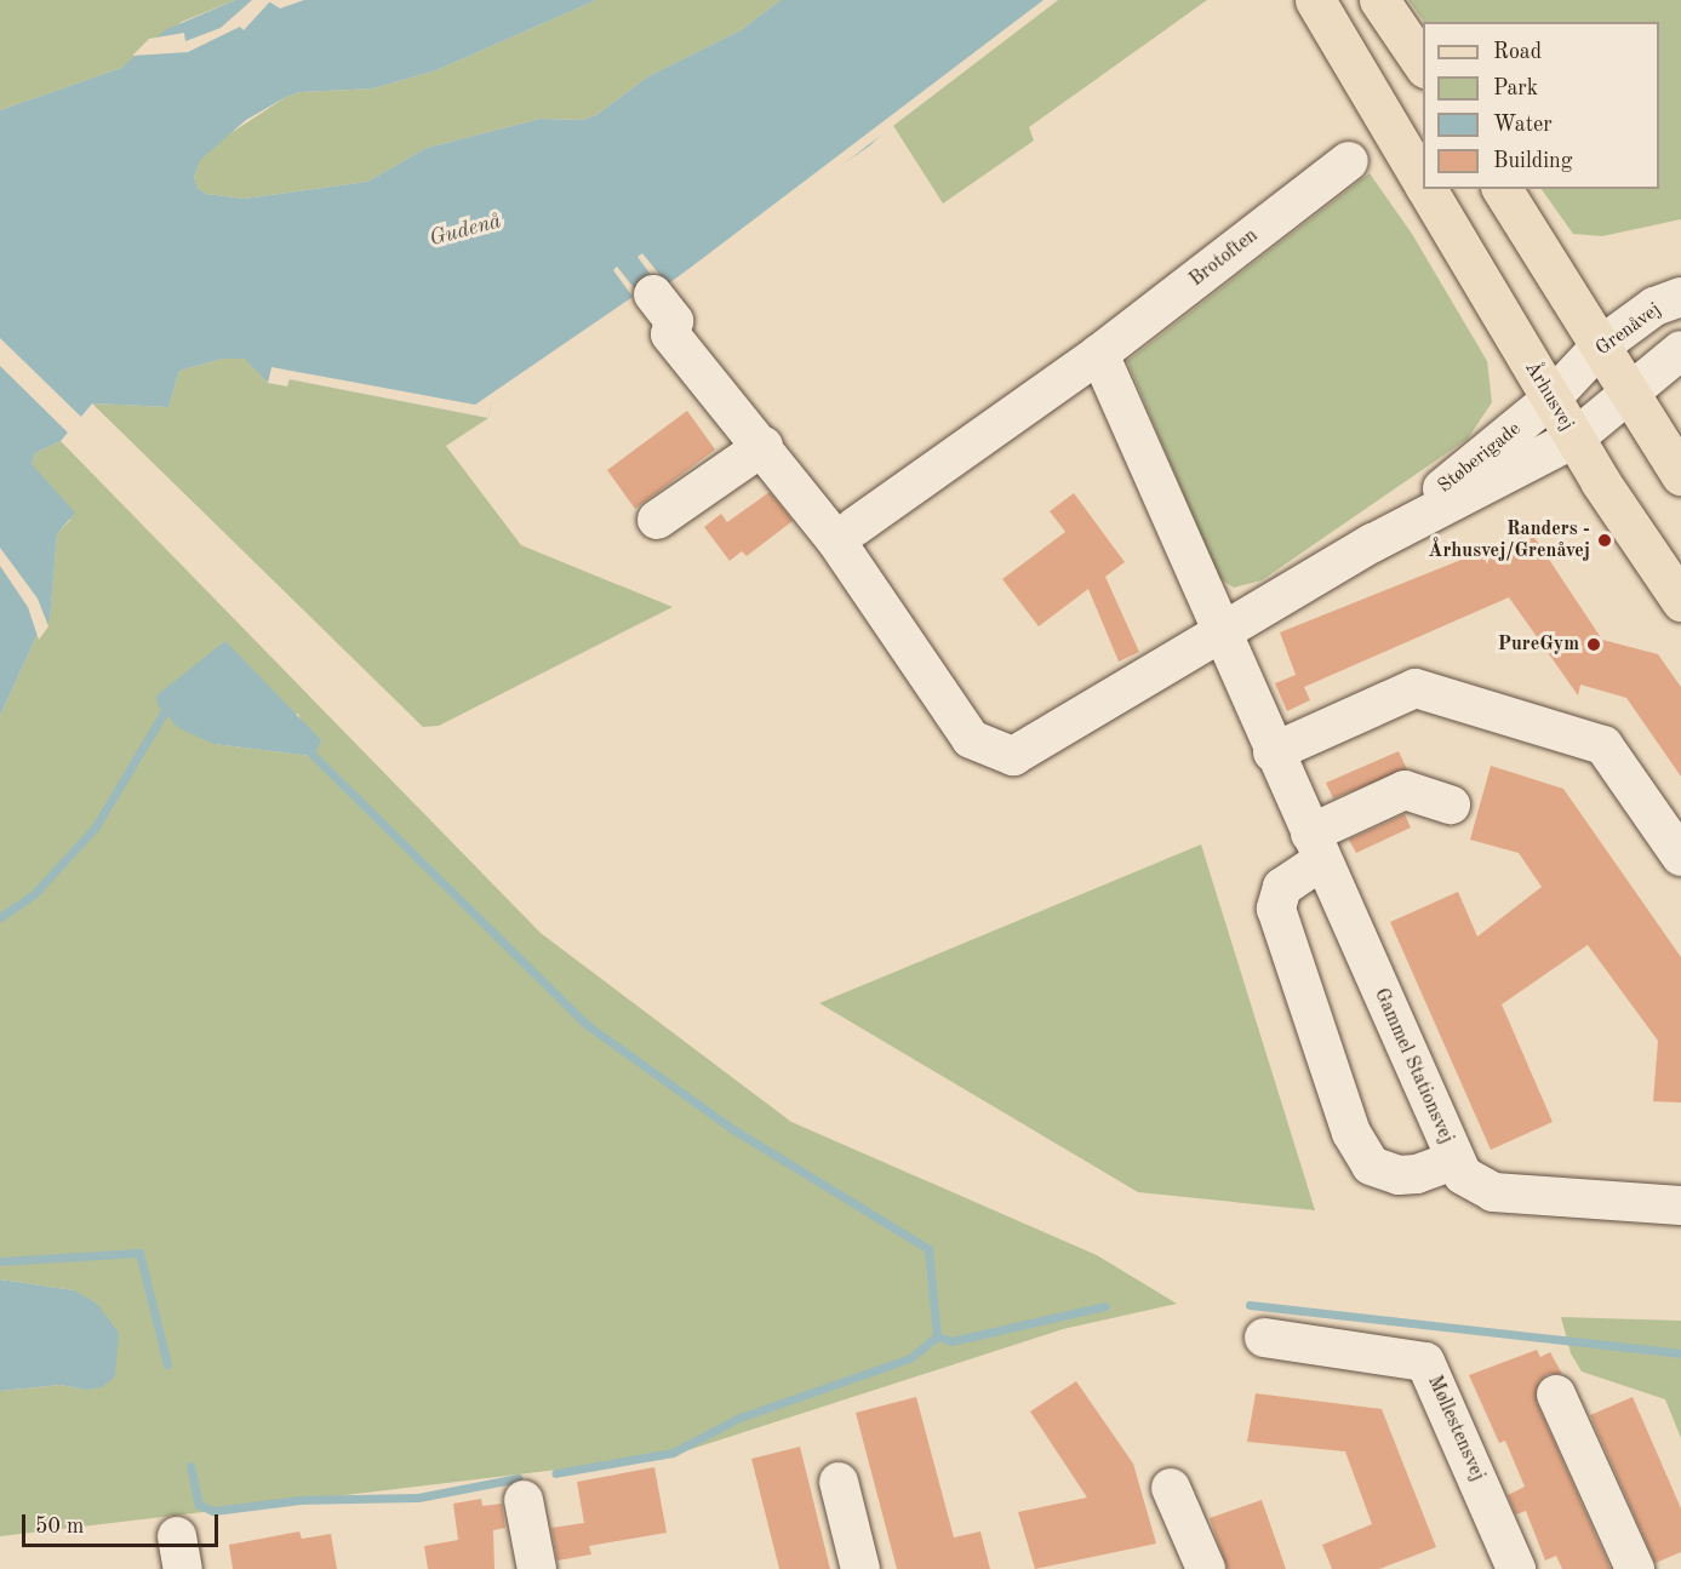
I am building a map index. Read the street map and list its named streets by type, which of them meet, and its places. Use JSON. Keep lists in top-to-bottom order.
{
  "streets": {
    "main road": ["Århusvej"],
    "street": [
      "Brotoften",
      "Grenåvej",
      "Støberigade",
      "Gammel Stationsvej",
      "Møllestensvej"
    ]
  },
  "crossings": [
    ["Grenåvej", "Århusvej"],
    ["Grenåvej", "Støberigade"],
    ["Århusvej", "Støberigade"],
    ["Støberigade", "Gammel Stationsvej"]
  ],
  "water": ["Gudenå"],
  "places": ["Randers - Århusvej/Grenåvej", "PureGym"],
  "legend": [
    "Road",
    "Park",
    "Water",
    "Building"
  ],
  "scale_bar": "50 m"
}
